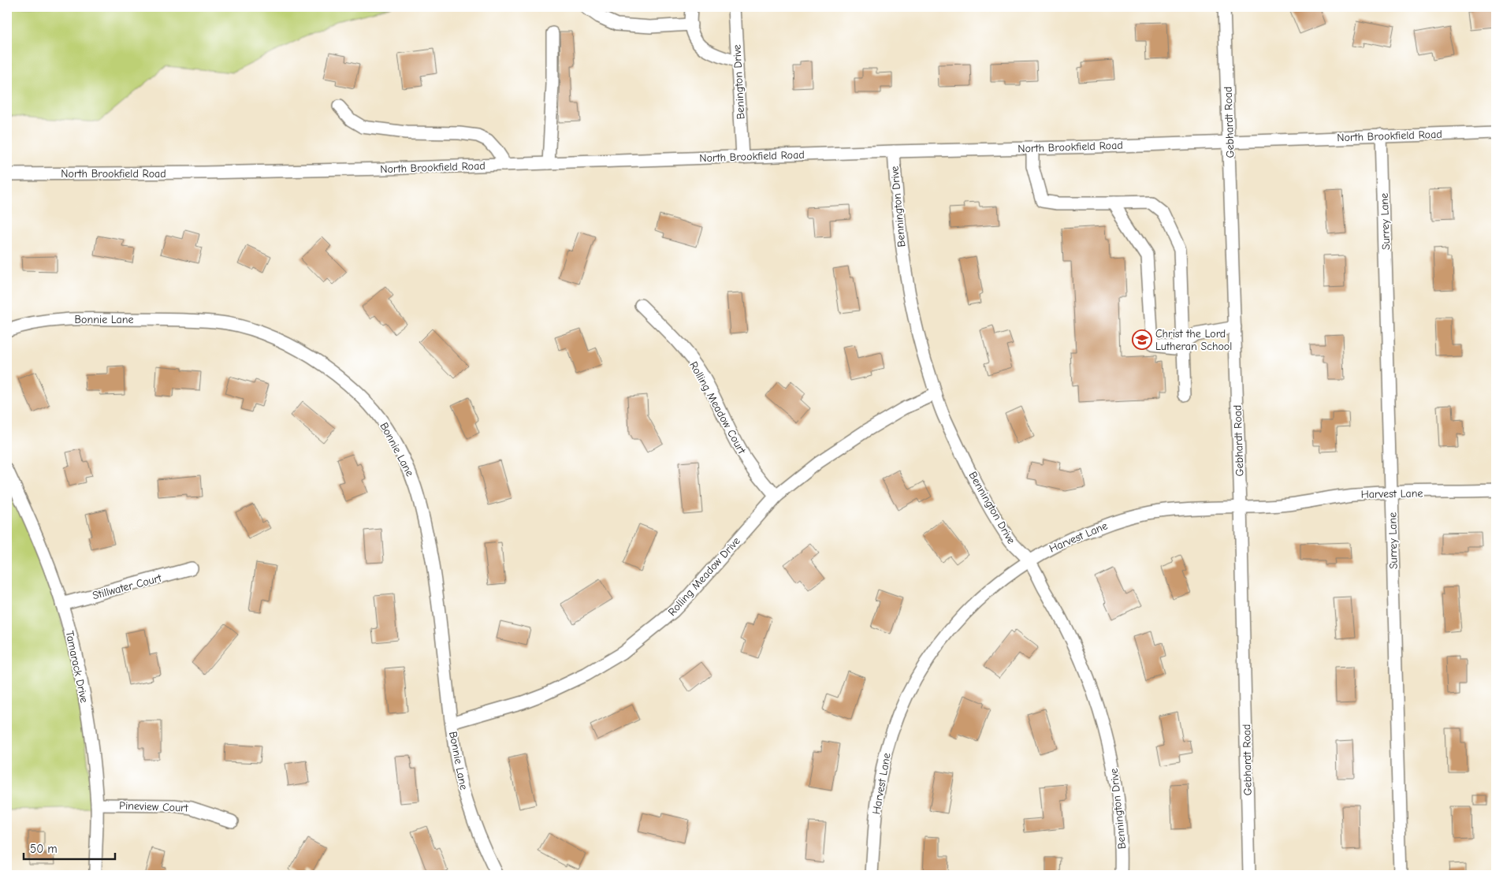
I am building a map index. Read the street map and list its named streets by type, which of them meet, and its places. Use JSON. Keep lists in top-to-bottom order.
{
  "streets": {
    "street": [
      "Benington Drive",
      "Gebhardt Road",
      "North Brookfield Road",
      "Bennington Drive",
      "Surrey Lane",
      "Bonnie Lane",
      "Rolling Meadow Court",
      "Harvest Lane",
      "Rolling Meadow Drive",
      "Stillwater Court",
      "Tamarack Drive",
      "Pineview Court"
    ]
  },
  "crossings": [
    ["Benington Drive", "North Brookfield Road"],
    ["Gebhardt Road", "North Brookfield Road"],
    ["Gebhardt Road", "Harvest Lane"],
    ["North Brookfield Road", "Bennington Drive"],
    ["North Brookfield Road", "Surrey Lane"],
    ["Bennington Drive", "Harvest Lane"],
    ["Bennington Drive", "Rolling Meadow Drive"],
    ["Surrey Lane", "Harvest Lane"],
    ["Bonnie Lane", "Rolling Meadow Drive"],
    ["Rolling Meadow Court", "Rolling Meadow Drive"],
    ["Stillwater Court", "Tamarack Drive"],
    ["Tamarack Drive", "Pineview Court"]
  ],
  "places": {
    "school or university": ["Christ the Lord Lutheran School"]
  },
  "scale_bar": "50 m"
}
